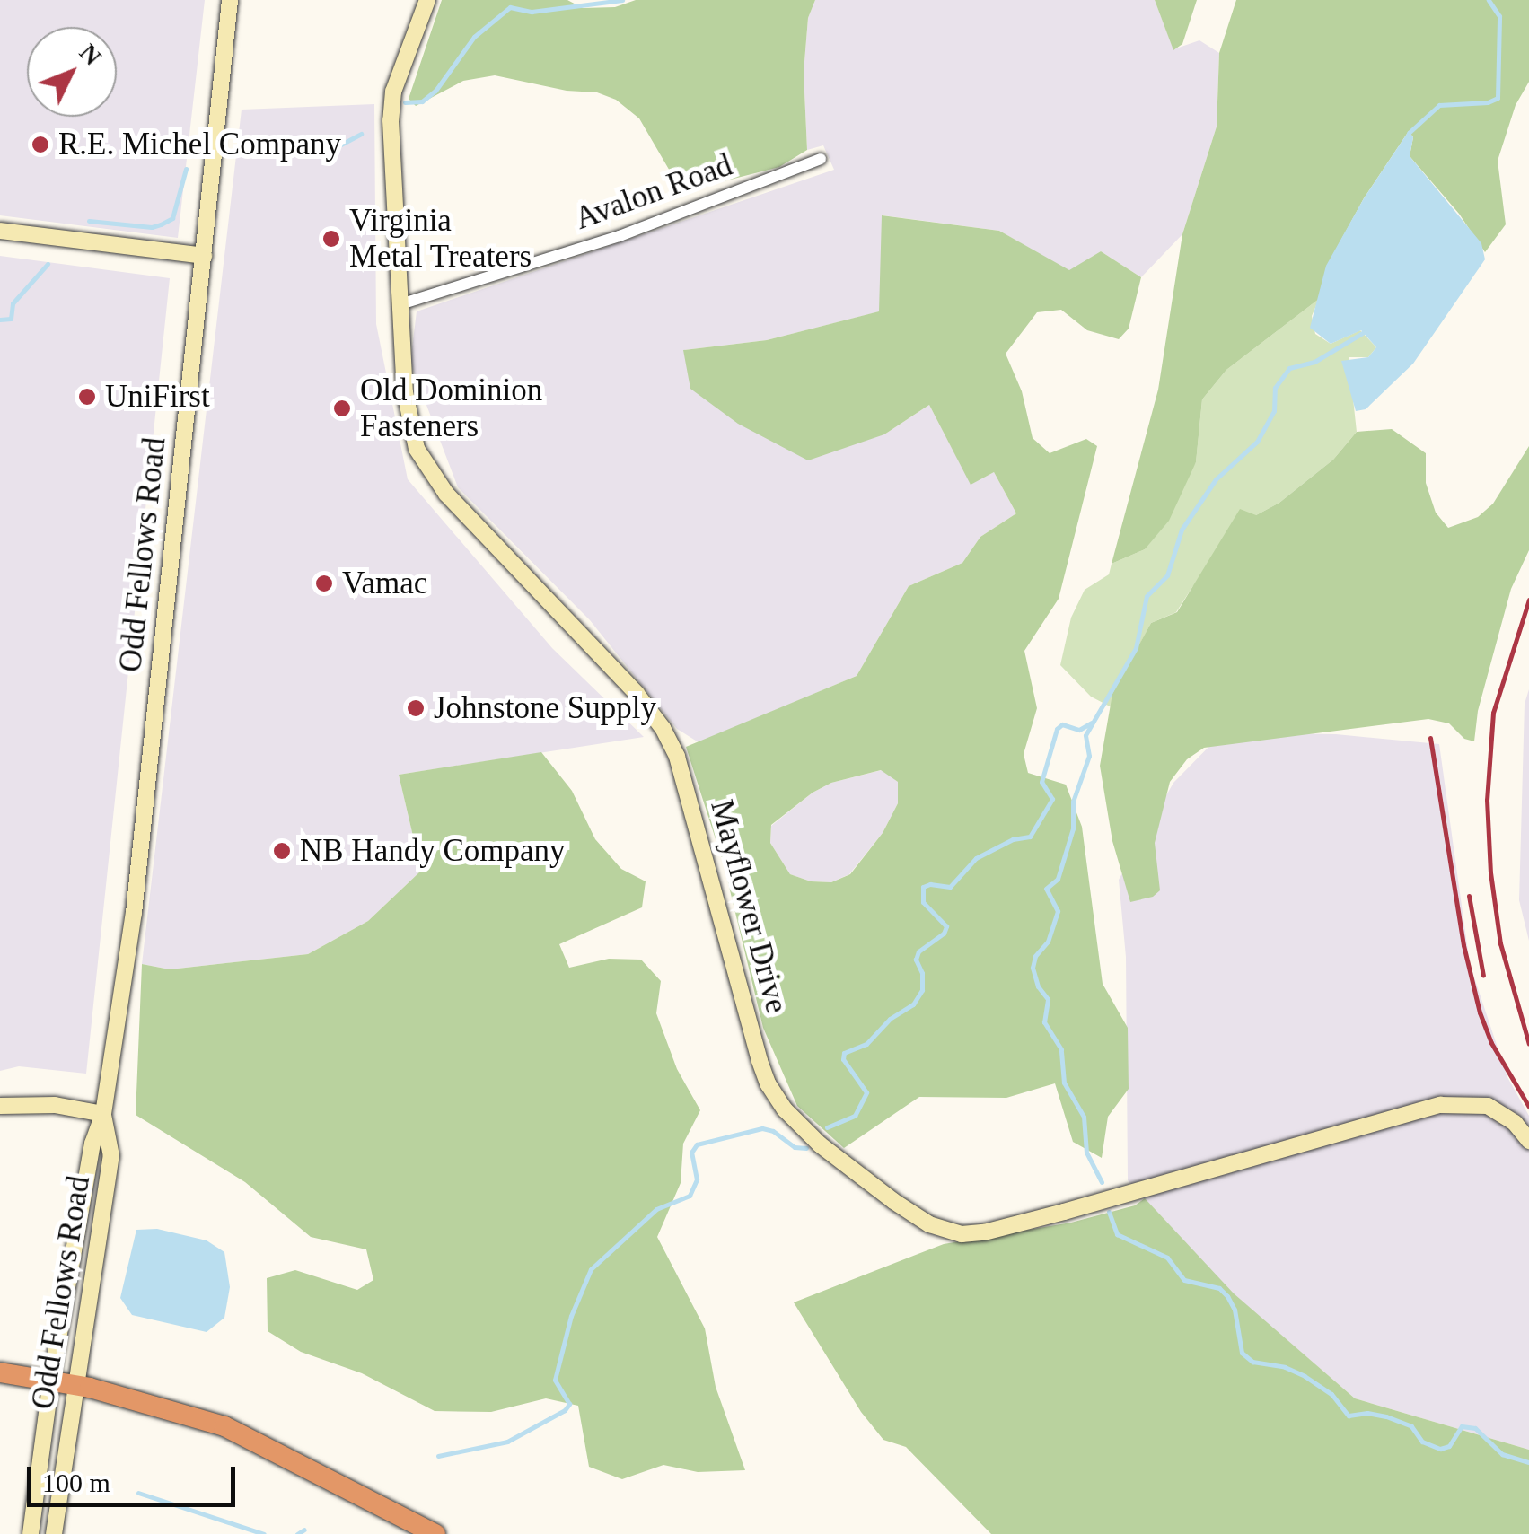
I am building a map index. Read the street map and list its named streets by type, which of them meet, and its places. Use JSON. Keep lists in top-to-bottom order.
{
  "streets": {
    "street": ["Avalon Road", "Odd Fellows Road", "Mayflower Drive"]
  },
  "crossings": [
    ["Avalon Road", "Mayflower Drive"]
  ],
  "places": [
    "R.E. Michel Company",
    "Virginia Metal Treaters",
    "UniFirst",
    "Old Dominion Fasteners",
    "Vamac",
    "Johnstone Supply",
    "NB Handy Company"
  ],
  "scale_bar": "100 m",
  "north": "top right"
}
